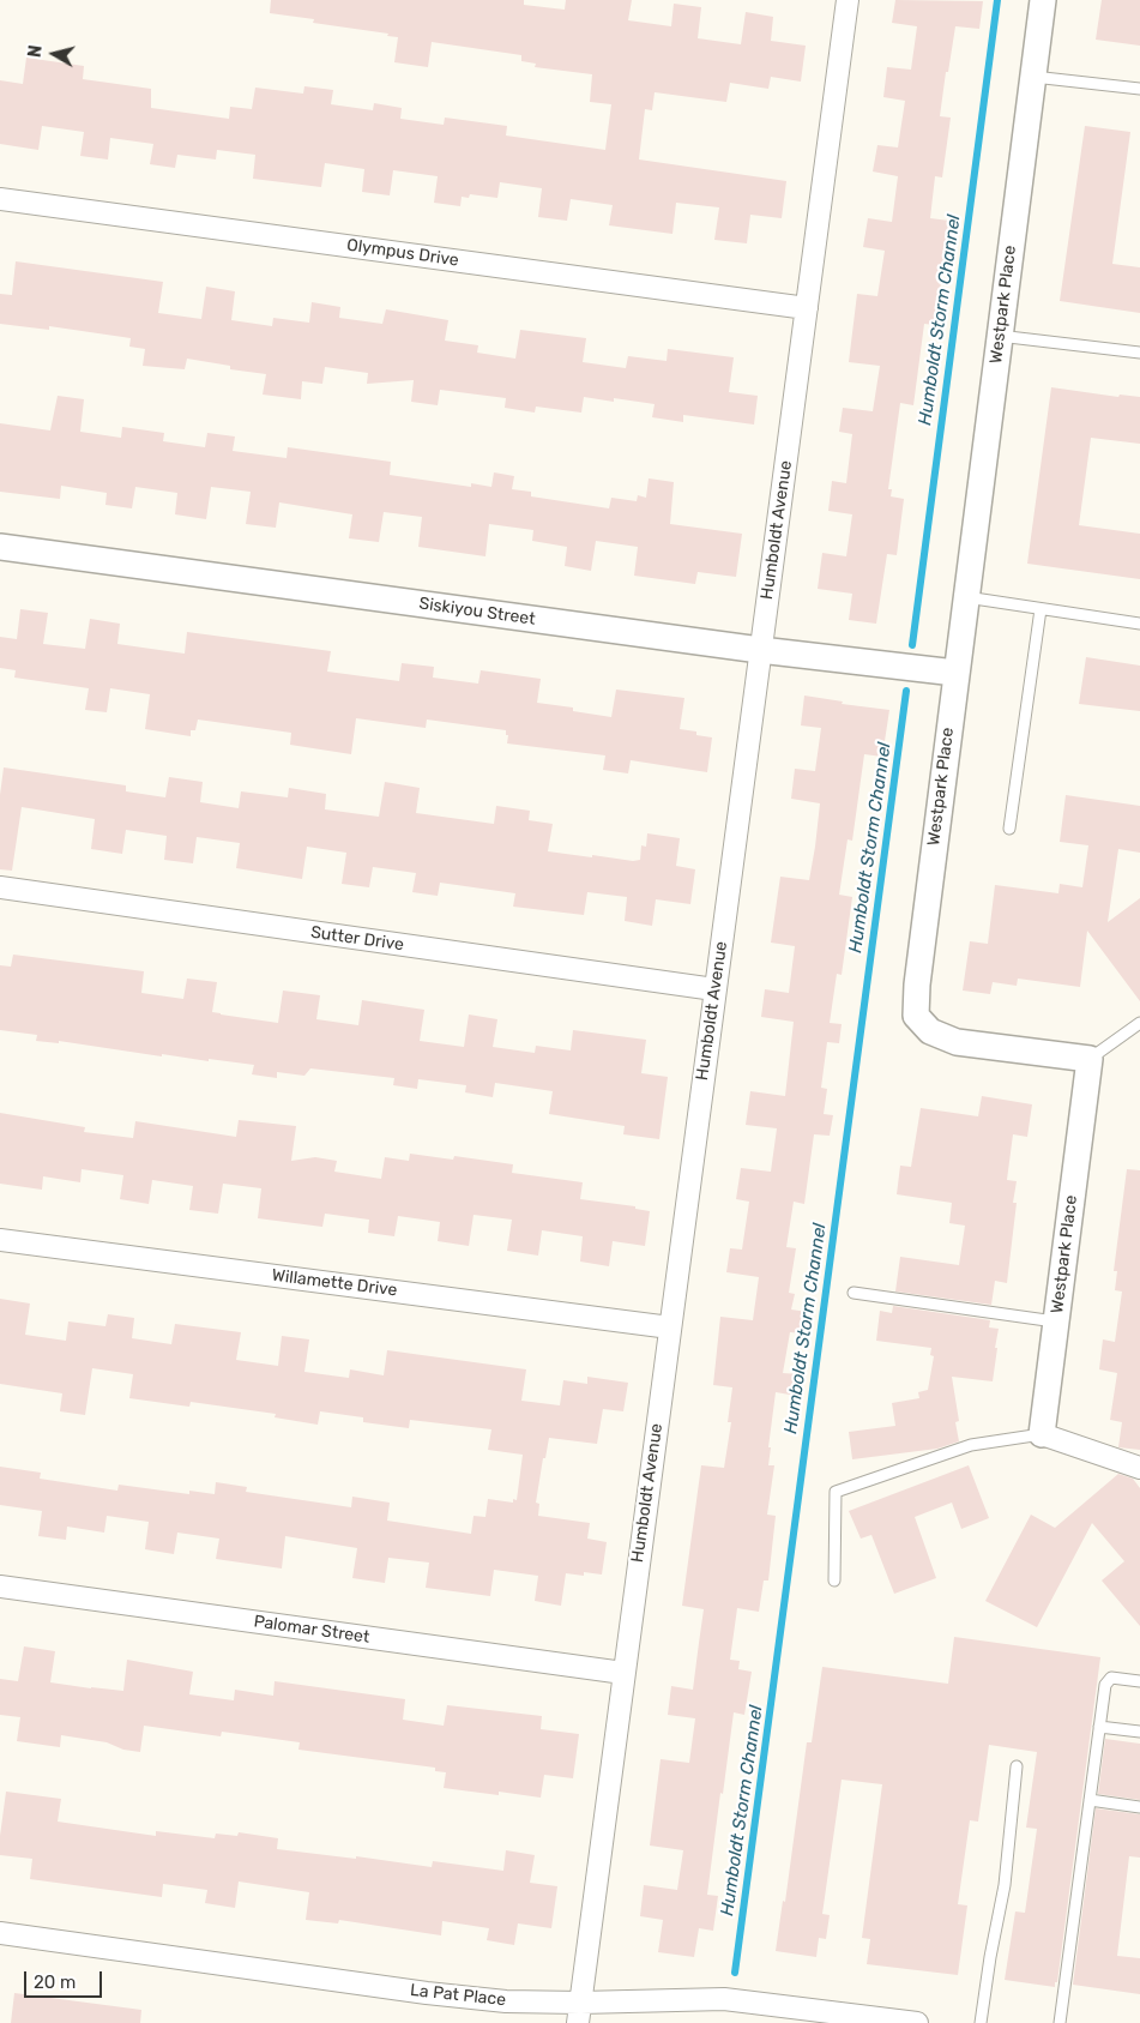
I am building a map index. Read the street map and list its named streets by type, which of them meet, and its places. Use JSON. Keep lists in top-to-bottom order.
{
  "streets": {
    "street": [
      "Olympus Drive",
      "Westpark Place",
      "Humboldt Avenue",
      "Siskiyou Street",
      "Sutter Drive",
      "Willamette Drive",
      "Palomar Street",
      "La Pat Place"
    ]
  },
  "crossings": [
    ["Olympus Drive", "Humboldt Avenue"],
    ["Westpark Place", "Siskiyou Street"],
    ["Humboldt Avenue", "Siskiyou Street"],
    ["Humboldt Avenue", "Sutter Drive"],
    ["Humboldt Avenue", "Willamette Drive"],
    ["Humboldt Avenue", "Palomar Street"],
    ["Humboldt Avenue", "La Pat Place"]
  ],
  "water": ["Humboldt Storm Channel"],
  "scale_bar": "20 m",
  "north": "left"
}
